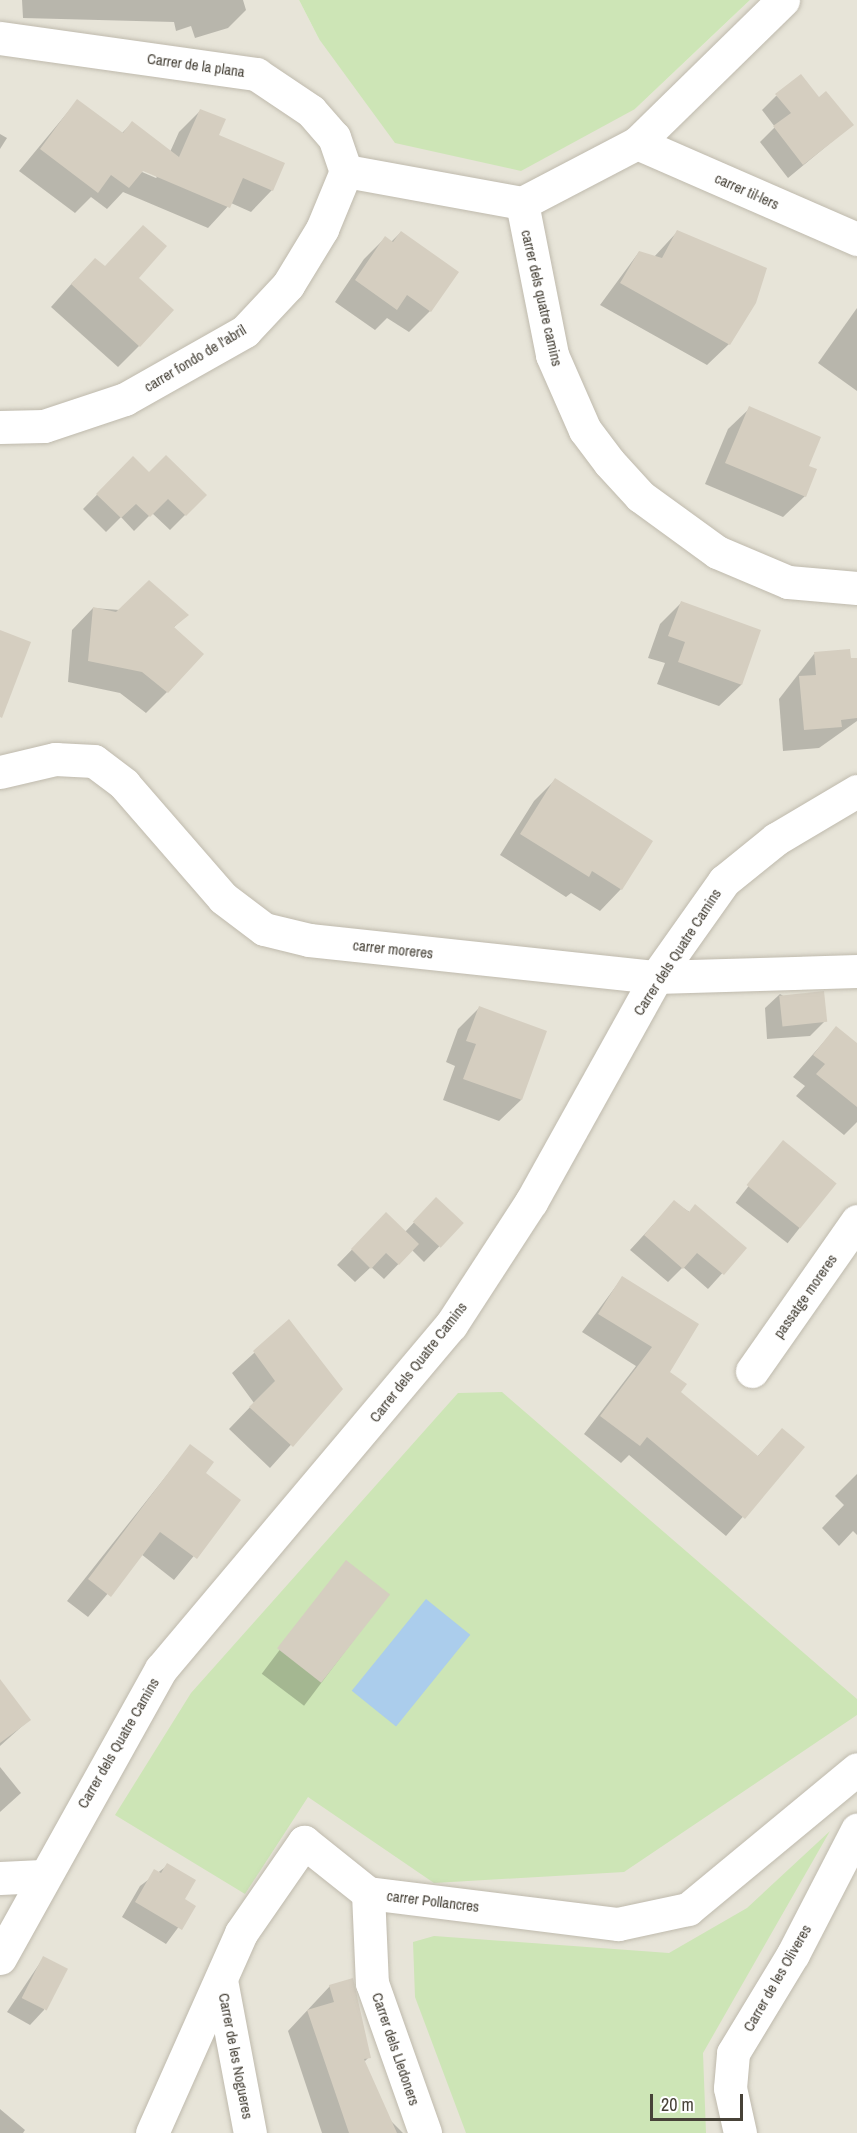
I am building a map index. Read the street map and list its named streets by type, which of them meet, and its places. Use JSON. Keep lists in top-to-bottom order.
{
  "streets": {
    "street": [
      "Carrer de la plana",
      "carrer til·lers",
      "carrer dels quatre camins",
      "carrer fondo de l'abril",
      "carrer moreres",
      "Carrer dels Quatre Camins",
      "passatge moreres",
      "carrer Pollancres",
      "Carrer de les Oliveres",
      "Carrer dels Lledoners",
      "Carrer de les Nogueres"
    ]
  },
  "crossings": [
    ["Carrer de la plana", "carrer fondo de l'abril"],
    ["carrer moreres", "Carrer dels Quatre Camins"],
    ["carrer Pollancres", "Carrer dels Lledoners"],
    ["carrer Pollancres", "Carrer de les Nogueres"]
  ],
  "scale_bar": "20 m"
}
